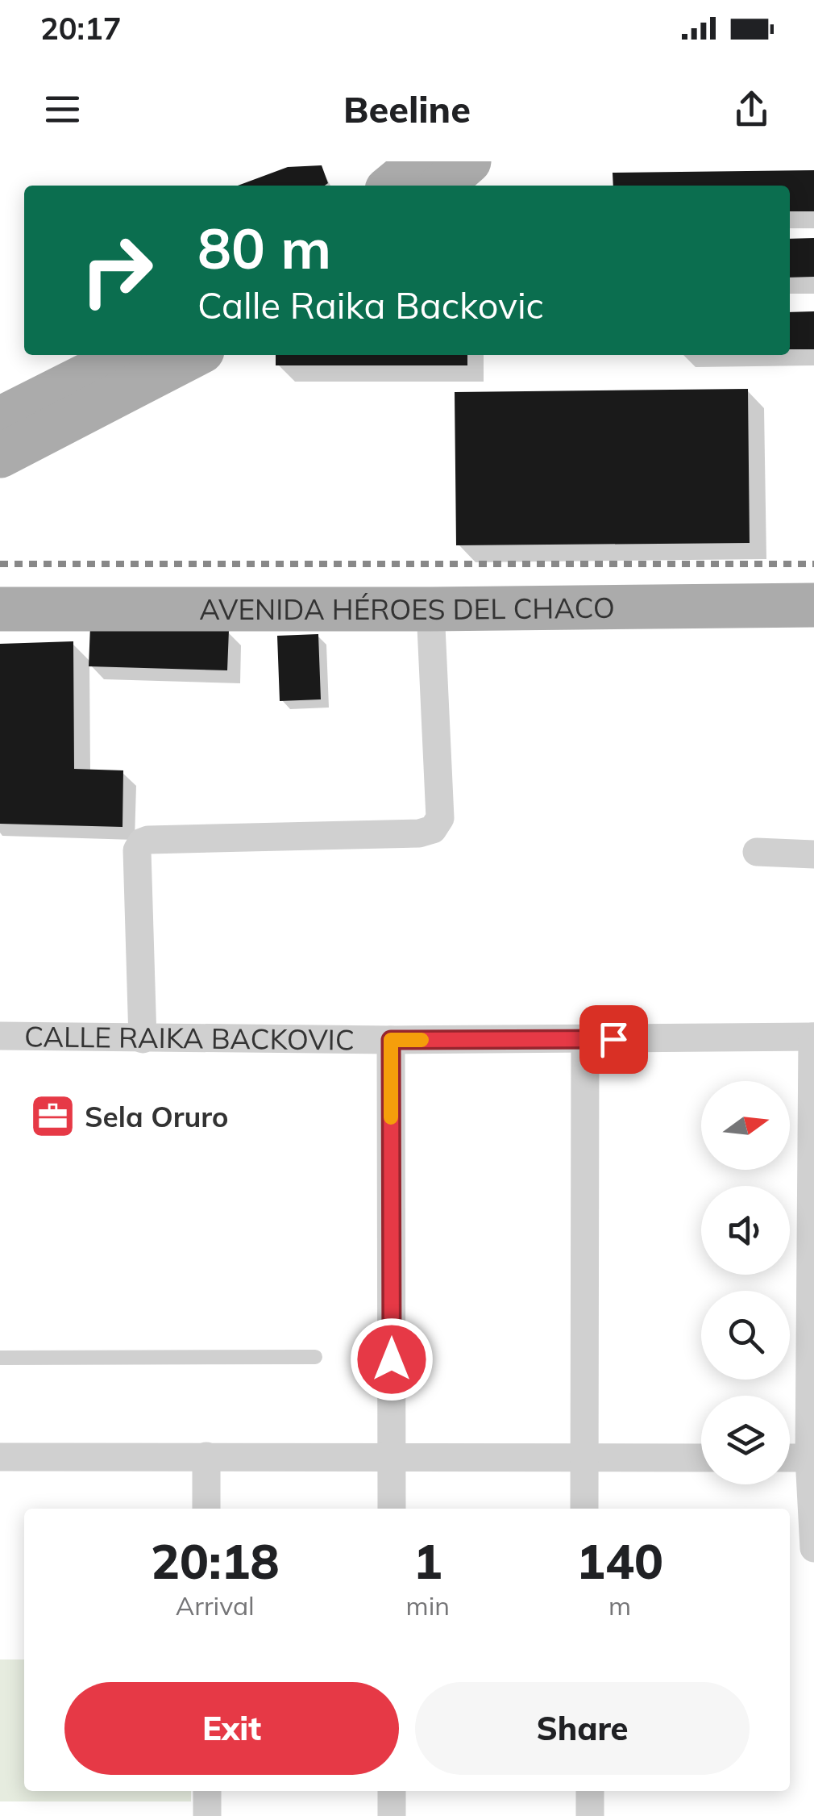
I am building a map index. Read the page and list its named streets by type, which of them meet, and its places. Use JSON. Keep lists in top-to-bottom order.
{
  "streets": {
    "main road": ["AVENIDA HÉROES DEL CHACO"],
    "street": ["CALLE RAIKA BACKOVIC"]
  },
  "places": {
    "office": ["Sela Oruro"]
  },
  "north": "right",
  "page": {
    "status": "20:17",
    "header": "Beeline",
    "turn": ["80 m", "Calle Raika Backovic"],
    "eta": [
      "20:18",
      "Arrival",
      "1",
      "min",
      "140",
      "m"
    ],
    "buttons": ["Exit", "Share"]
  }
}
